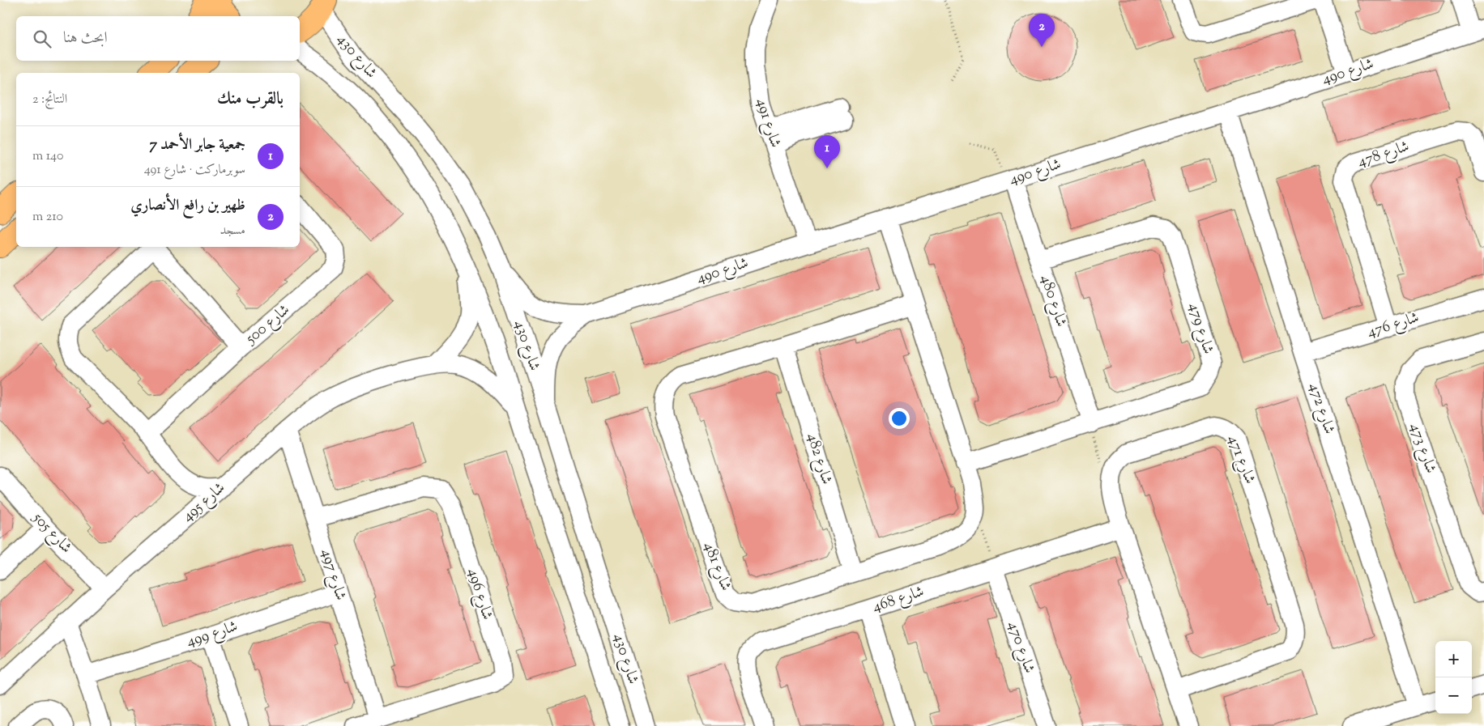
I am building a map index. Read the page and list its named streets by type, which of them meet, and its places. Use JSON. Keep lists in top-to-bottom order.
{
  "streets": {
    "street": [
      "شارع 430",
      "شارع 490",
      "شارع 491",
      "شارع 478",
      "شارع 480",
      "شارع 500",
      "شارع 476",
      "شارع 479",
      "شارع 472",
      "شارع 473",
      "شارع 482",
      "شارع 471",
      "شارع 495",
      "شارع 505",
      "شارع 481",
      "شارع 497",
      "شارع 496",
      "شارع 468",
      "شارع 499",
      "شارع 470"
    ]
  },
  "crossings": [
    ["شارع 430", "شارع 490"],
    ["شارع 430", "شارع 495"],
    ["شارع 490", "شارع 491"],
    ["شارع 490", "شارع 480"],
    ["شارع 490", "شارع 472"],
    ["شارع 478", "شارع 476"],
    ["شارع 480", "شارع 479"],
    ["شارع 476", "شارع 472"],
    ["شارع 482", "شارع 481"],
    ["شارع 471", "شارع 468"],
    ["شارع 495", "شارع 505"],
    ["شارع 495", "شارع 497"],
    ["شارع 497", "شارع 496"],
    ["شارع 497", "شارع 499"],
    ["شارع 468", "شارع 470"]
  ],
  "page": {
    "pins": ["2", "1"],
    "search": "ابحث هنا",
    "heading": ["بالقرب منك", "النتائج: 2"],
    "list": [
      {
        "mark": "1",
        "name": "جمعية جابر الأحمد 7",
        "note": "سوبرماركت · شارع 491",
        "value": "140 m"
      },
      {
        "mark": "2",
        "name": "ظهير بن رافع الأنصاري",
        "note": "مسجد",
        "value": "210 m"
      }
    ],
    "map_buttons": ["+", "−"]
  }
}
